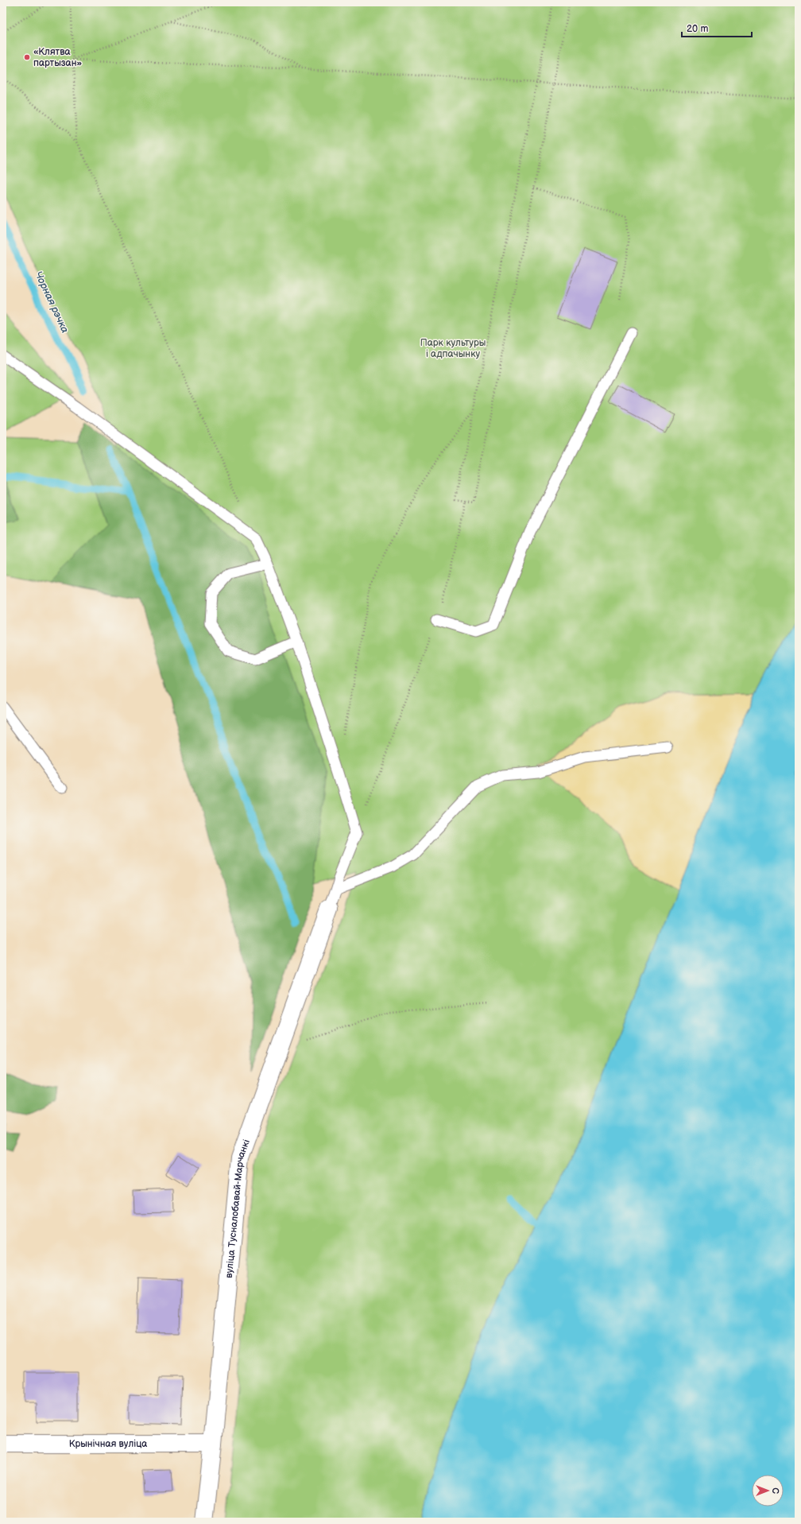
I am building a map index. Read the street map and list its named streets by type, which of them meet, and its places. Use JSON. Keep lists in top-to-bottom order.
{
  "streets": {
    "street": ["вуліца Тусналобавай-Марчанкі", "Крынічная вуліца"]
  },
  "crossings": [
    ["вуліца Тусналобавай-Марчанкі", "Крынічная вуліца"]
  ],
  "water": ["Чорная рэчка"],
  "parks": ["Парк культуры і адпачынку"],
  "places": ["«Клятва партызан»"],
  "scale_bar": "20 m",
  "north": "right"
}
